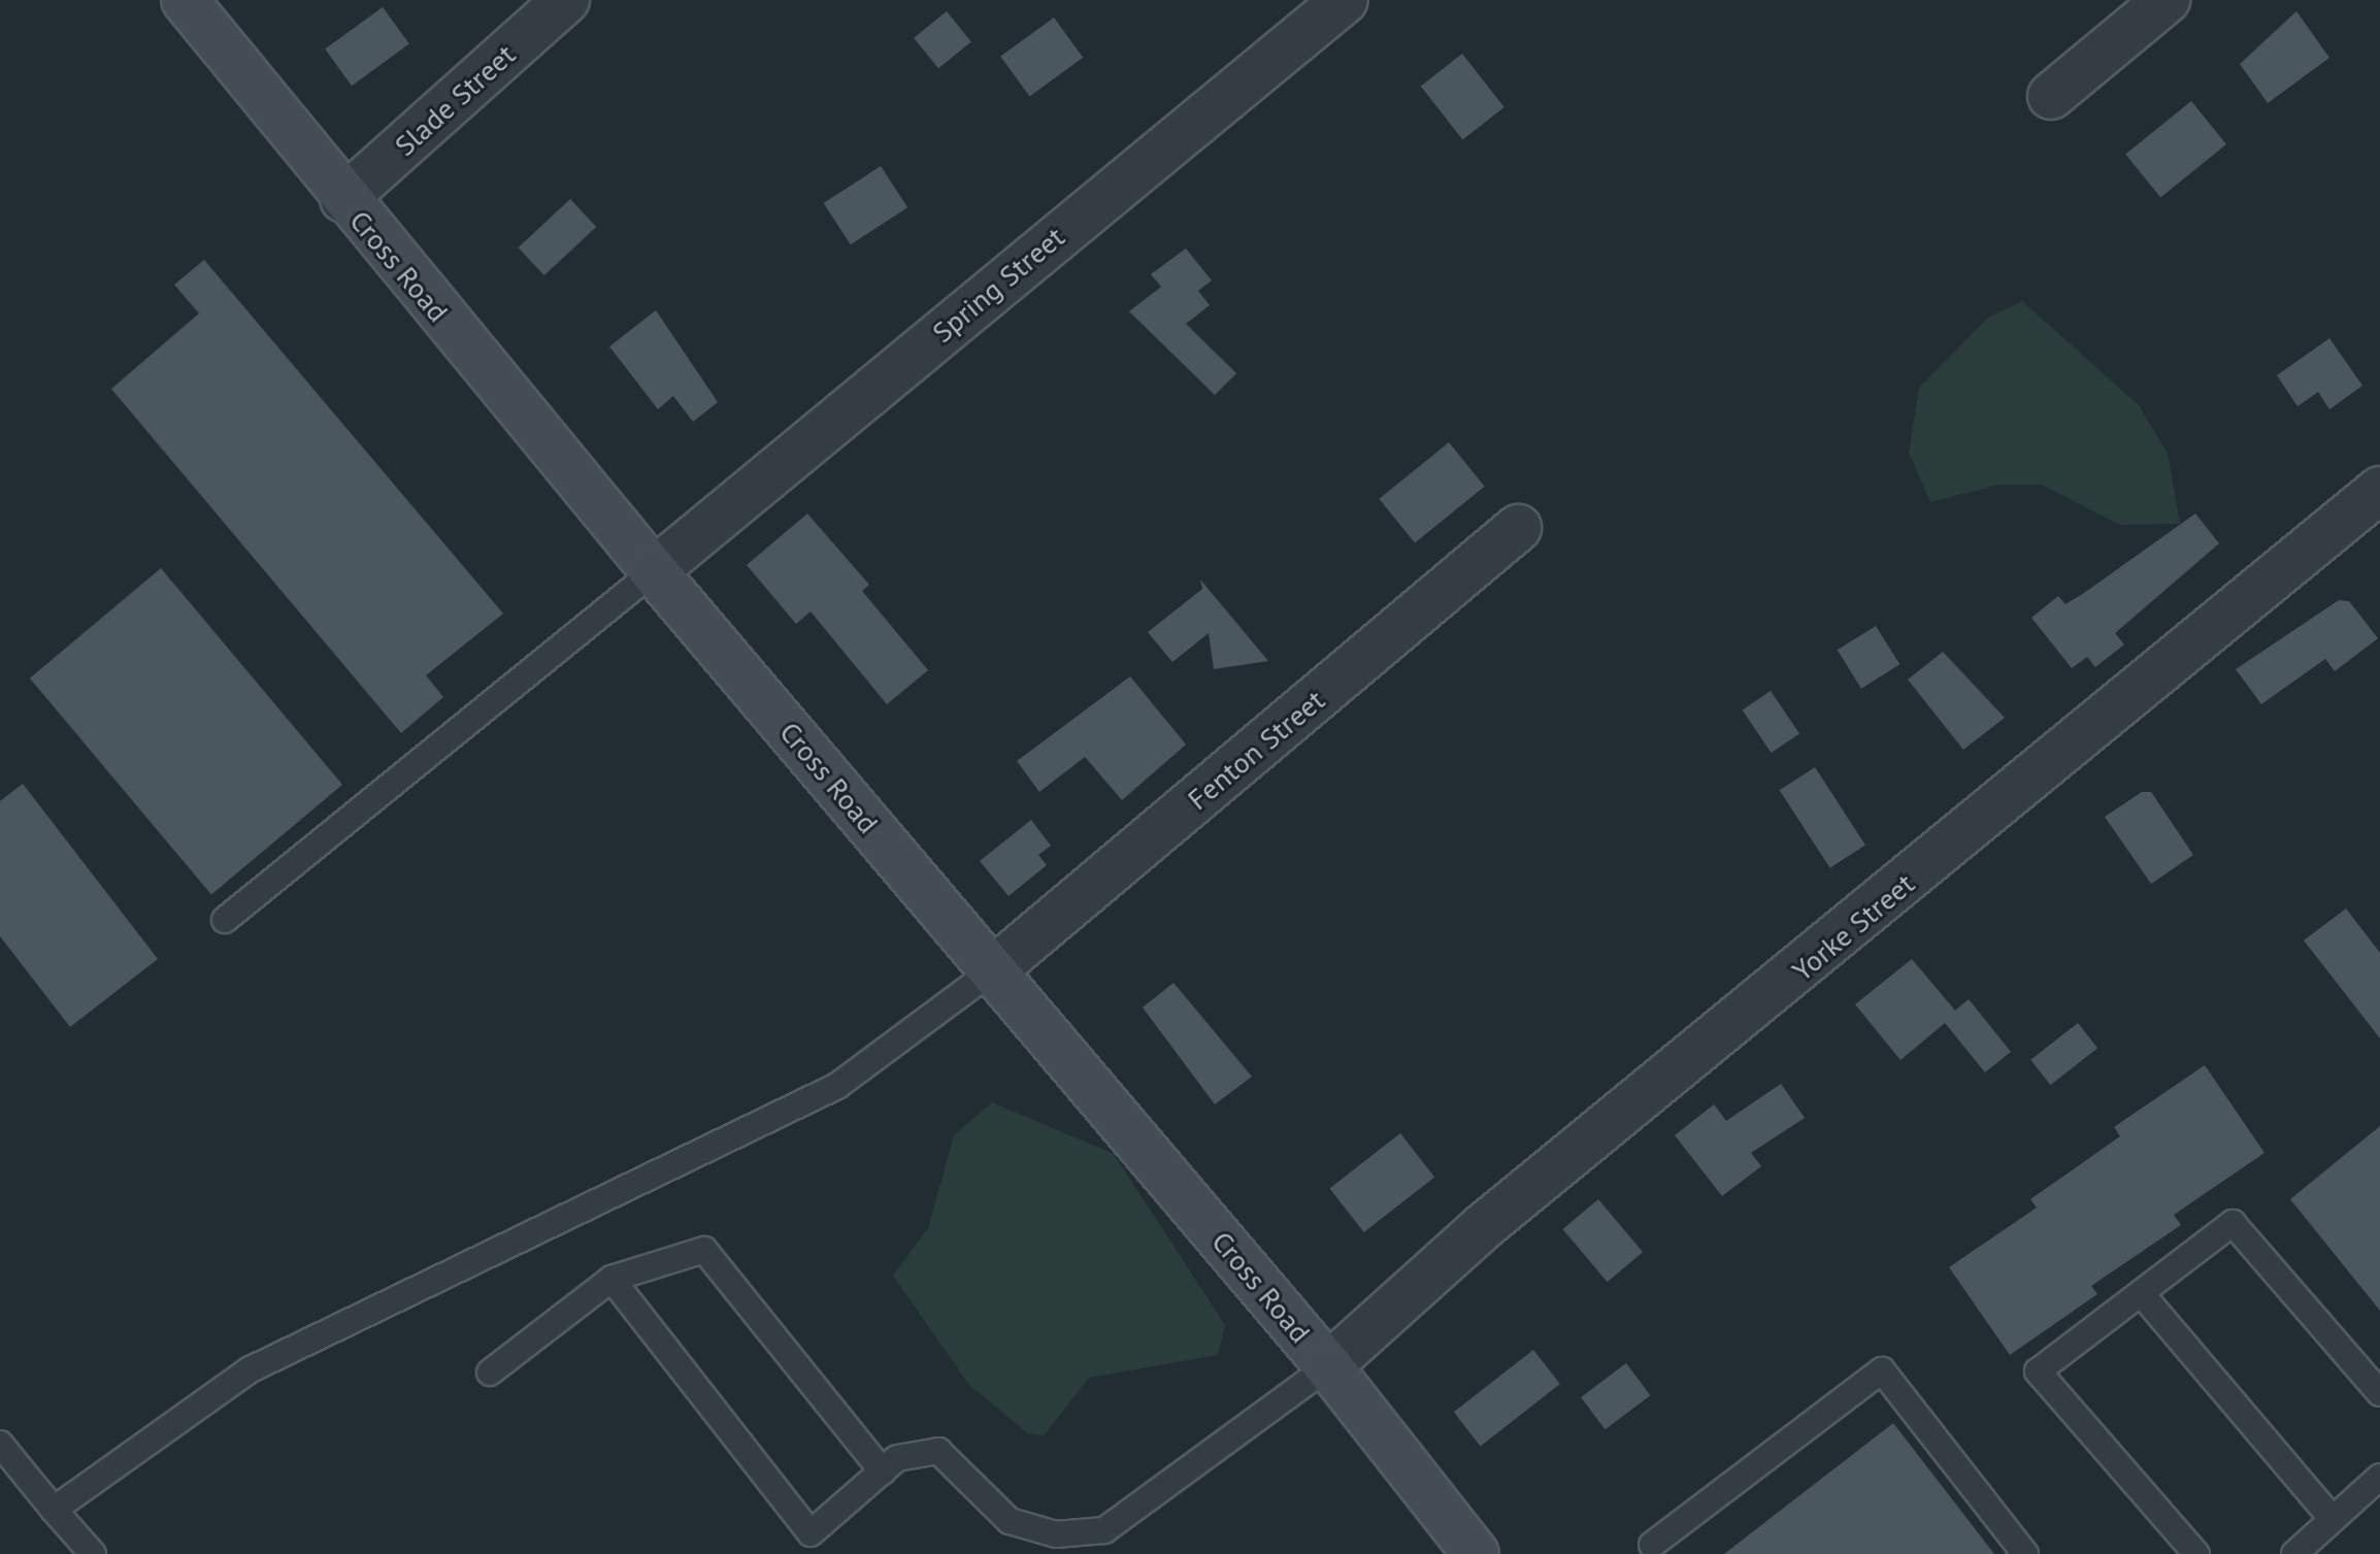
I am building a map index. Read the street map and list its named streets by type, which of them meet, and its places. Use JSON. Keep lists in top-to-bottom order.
{
  "streets": {
    "street": [
      "Slade Street",
      "Cross Road",
      "Spring Street",
      "Fenton Street",
      "Yorke Street"
    ]
  },
  "crossings": [
    ["Slade Street", "Cross Road"],
    ["Cross Road", "Spring Street"],
    ["Cross Road", "Fenton Street"],
    ["Cross Road", "Yorke Street"]
  ]
}
